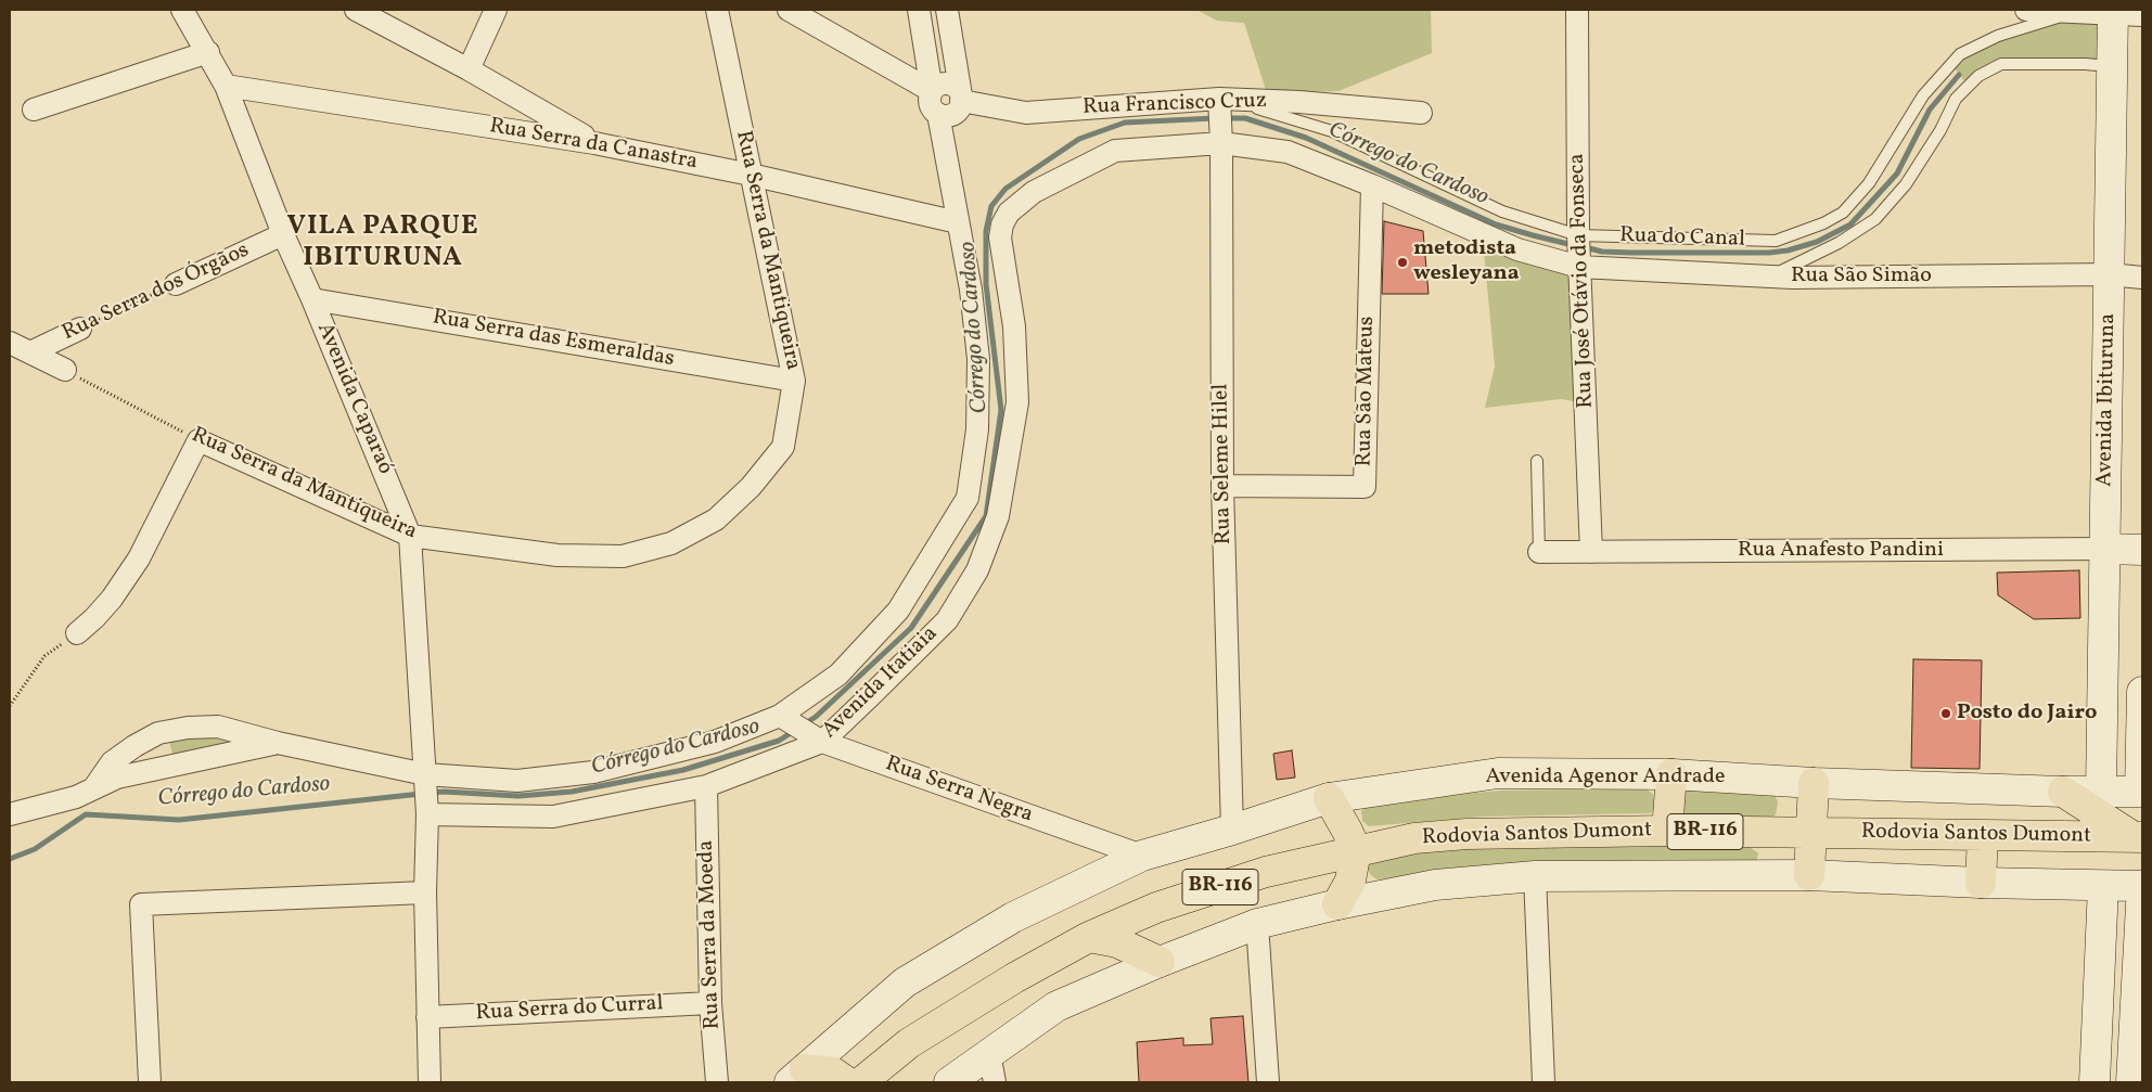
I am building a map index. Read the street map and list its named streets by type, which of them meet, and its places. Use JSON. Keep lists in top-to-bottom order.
{
  "streets": {
    "highway": ["BR-116", "Rodovia Santos Dumont"],
    "main road": ["Avenida Ibituruna", "Rua Anafesto Pandini", "Avenida Agenor Andrade"],
    "street": [
      "Rua Francisco Cruz",
      "Rua Serra da Canastra",
      "Rua Serra da Mantiqueira",
      "Rua São Simão",
      "Rua José Otávio da Fonseca",
      "Rua Serra dos Órgãos",
      "Rua Serra das Esmeraldas",
      "Rua São Mateus",
      "Avenida Caparaó",
      "Rua Seleme Hilel",
      "Avenida Itatiaia",
      "Rua Serra Negra",
      "Rua Serra da Moeda",
      "Rua Serra do Curral"
    ],
    "lane": ["Rua do Canal"]
  },
  "crossings": [
    ["Rua Francisco Cruz", "Rua do Canal"],
    ["Rua Francisco Cruz", "Rua Seleme Hilel"],
    ["Rua Francisco Cruz", "Avenida Itatiaia"],
    ["Rua Serra da Canastra", "Rua Serra da Mantiqueira"],
    ["Rua Serra da Canastra", "Avenida Caparaó"],
    ["Rua Serra da Canastra", "Avenida Itatiaia"],
    ["Rua do Canal", "Rua José Otávio da Fonseca"],
    ["Rua do Canal", "Rua Seleme Hilel"],
    ["Rua Serra da Mantiqueira", "Rua Serra das Esmeraldas"],
    ["Rua Serra da Mantiqueira", "Avenida Caparaó"],
    ["Rua São Simão", "Rua José Otávio da Fonseca"],
    ["Rua São Simão", "Avenida Ibituruna"],
    ["Rua José Otávio da Fonseca", "Rua Anafesto Pandini"],
    ["Rua Serra dos Órgãos", "Avenida Caparaó"],
    ["Rua Serra das Esmeraldas", "Avenida Caparaó"],
    ["Rua São Mateus", "Rua Seleme Hilel"],
    ["Avenida Caparaó", "Avenida Itatiaia"],
    ["Avenida Caparaó", "Rua Serra do Curral"],
    ["Avenida Ibituruna", "Rua Anafesto Pandini"],
    ["Avenida Ibituruna", "Avenida Agenor Andrade"],
    ["Rua Seleme Hilel", "Avenida Itatiaia"],
    ["Rua Seleme Hilel", "Avenida Agenor Andrade"],
    ["Avenida Itatiaia", "Rua Serra Negra"],
    ["Avenida Itatiaia", "Rua Serra da Moeda"],
    ["Avenida Agenor Andrade", "Rua Serra Negra"],
    ["Rua Serra da Moeda", "Rua Serra do Curral"]
  ],
  "districts": ["VILA PARQUE IBITURUNA"],
  "water": ["Córrego do Cardoso"],
  "places": ["metodista wesleyana", "Posto do Jairo"]
}
